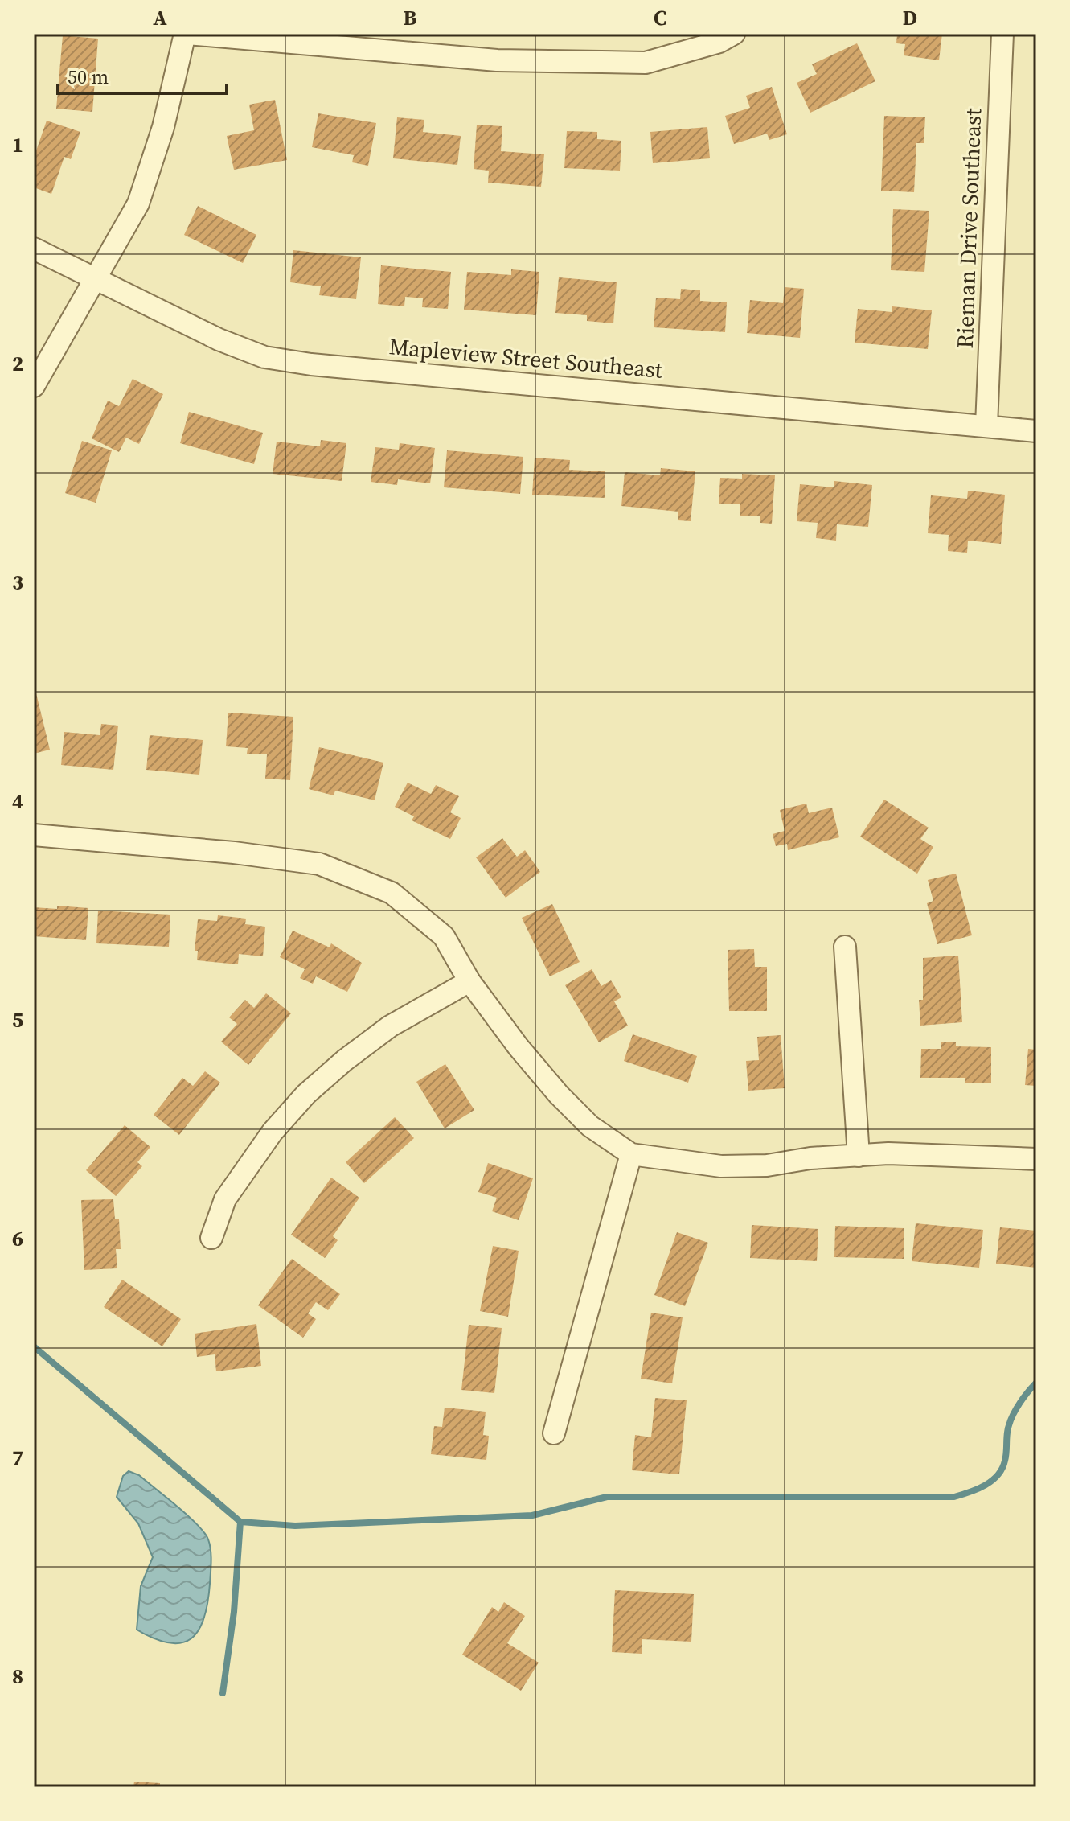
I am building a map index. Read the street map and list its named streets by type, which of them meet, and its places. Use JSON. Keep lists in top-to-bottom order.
{
  "streets": {
    "street": ["Rieman Drive Southeast", "Mapleview Street Southeast"]
  },
  "crossings": [
    ["Rieman Drive Southeast", "Mapleview Street Southeast"]
  ],
  "scale_bar": "50 m",
  "grid": {
    "columns": [
      "A",
      "B",
      "C",
      "D"
    ],
    "rows": [
      "1",
      "2",
      "3",
      "4",
      "5",
      "6",
      "7",
      "8"
    ]
  }
}
